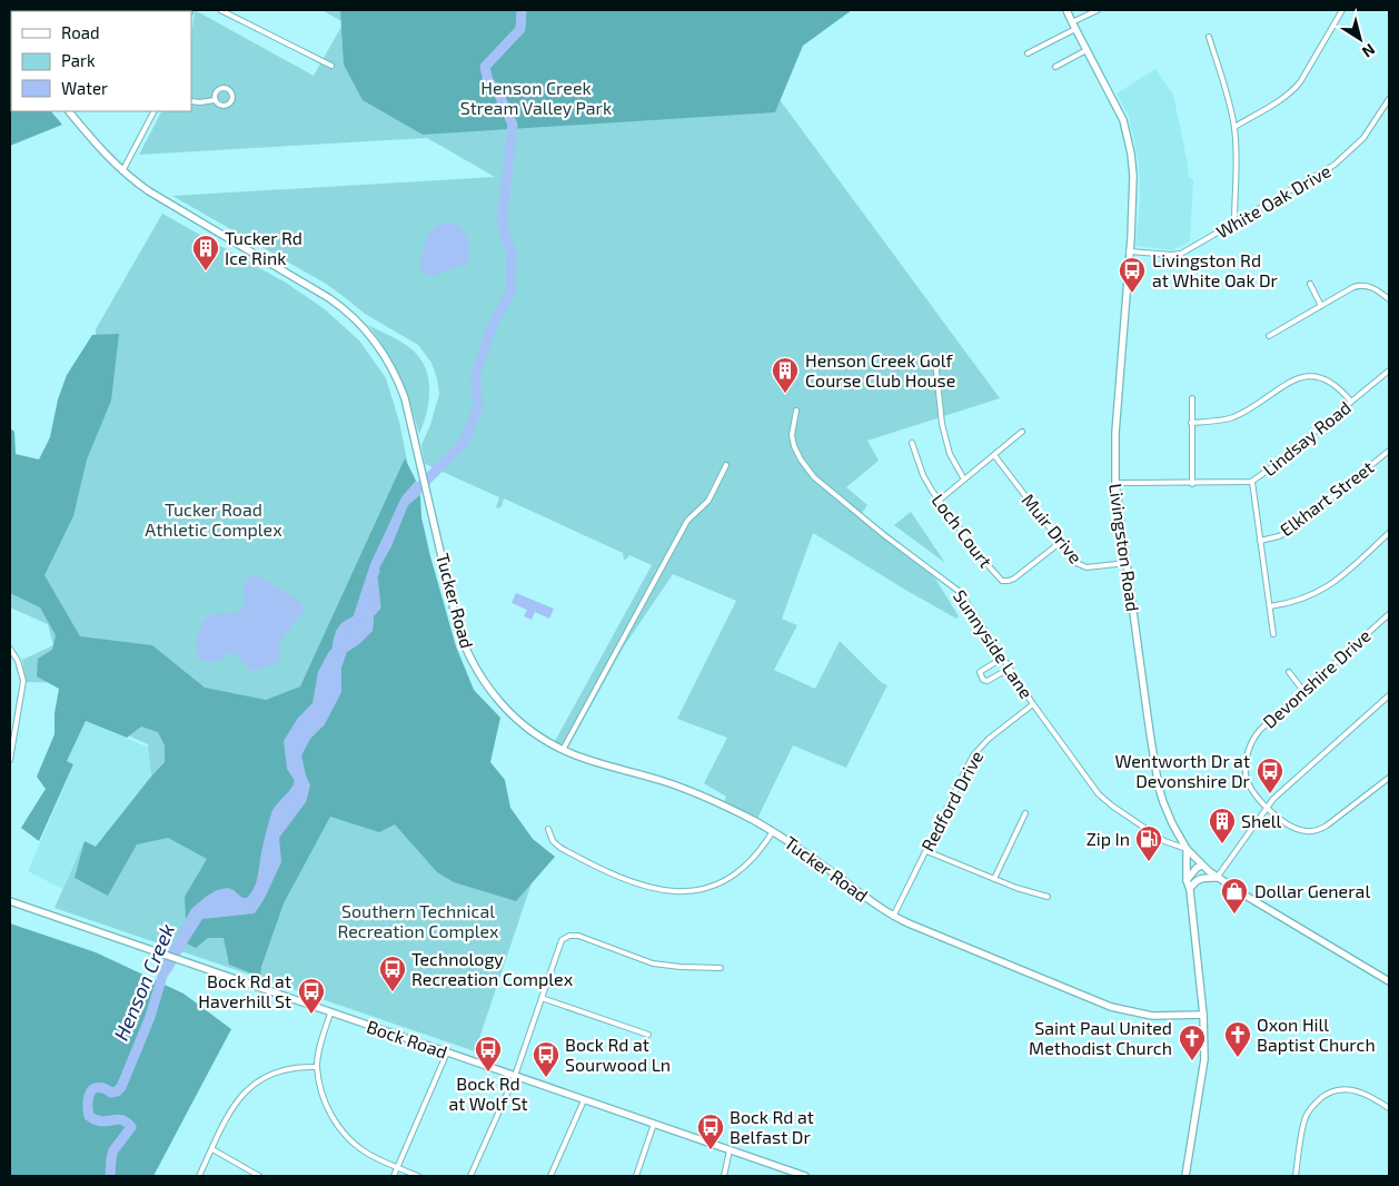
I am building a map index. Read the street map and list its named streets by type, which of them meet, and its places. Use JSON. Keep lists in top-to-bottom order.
{
  "streets": {
    "main road": ["Livingston Road", "Tucker Road", "Bock Road"],
    "street": [
      "White Oak Drive",
      "Lindsay Road",
      "Elkhart Street",
      "Muir Drive",
      "Loch Court",
      "Sunnyside Lane",
      "Devonshire Drive",
      "Redford Drive"
    ]
  },
  "crossings": [
    ["White Oak Drive", "Livingston Road"],
    ["Lindsay Road", "Livingston Road"],
    ["Muir Drive", "Loch Court"],
    ["Muir Drive", "Livingston Road"],
    ["Livingston Road", "Sunnyside Lane"],
    ["Tucker Road", "Redford Drive"],
    ["Sunnyside Lane", "Redford Drive"]
  ],
  "water": ["Henson Creek"],
  "parks": ["Henson Creek Stream Valley Park", "Tucker Road Athletic Complex", "Southern Technical Recreation Complex"],
  "places": {
    "building": ["Tucker Rd Ice Rink", "Henson Creek Golf Course Club House", "Shell"],
    "bus stop": [
      "Livingston Rd at White Oak Dr",
      "Wentworth Dr at Devonshire Dr",
      "Technology Recreation Complex",
      "Bock Rd at Haverhill St",
      "Bock Rd at Wolf St",
      "Bock Rd at Sourwood Ln",
      "Bock Rd at Belfast Dr"
    ],
    "fuel station": ["Zip In"],
    "shop": ["Dollar General"],
    "church": ["Oxon Hill Baptist Church", "Saint Paul United Methodist Church"]
  },
  "legend": ["Road", "Park", "Water"],
  "north": "bottom right"
}
